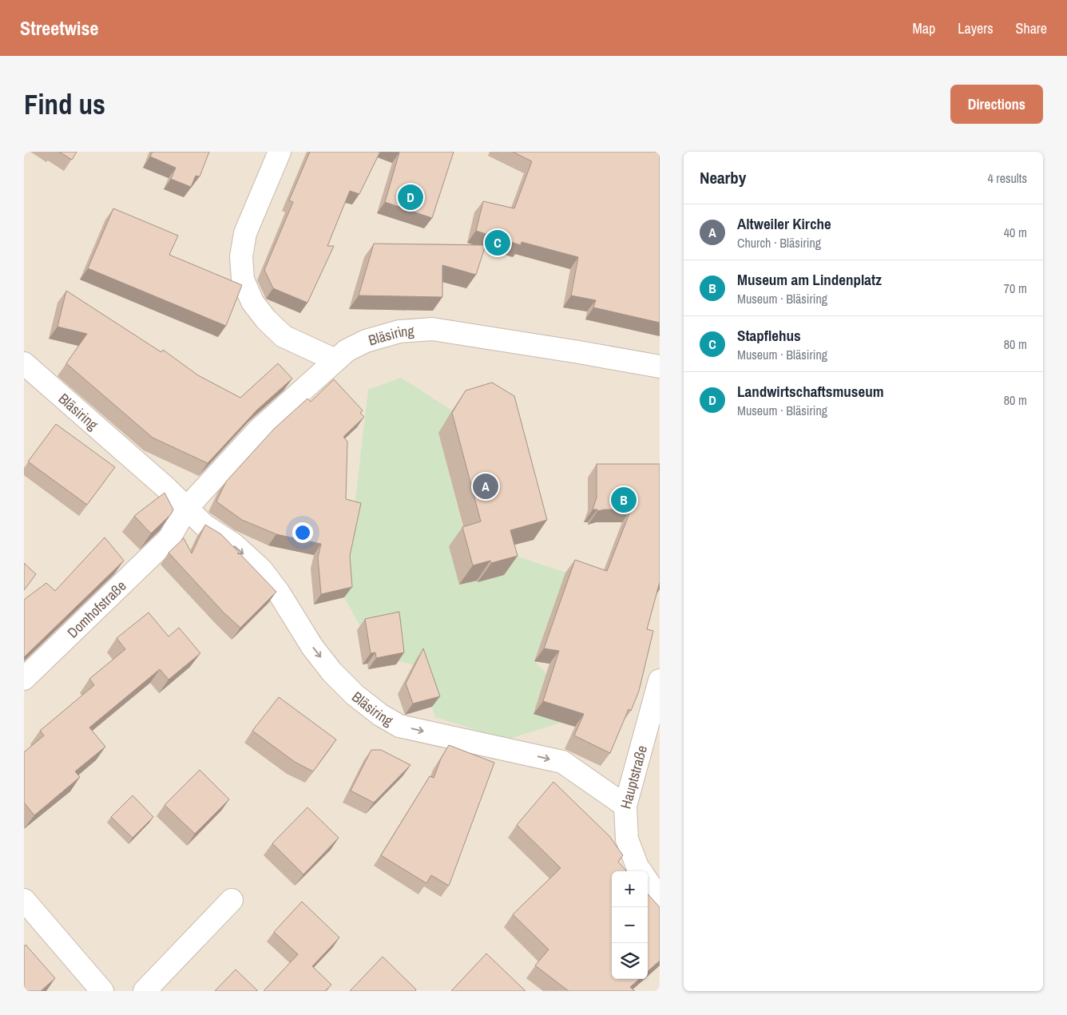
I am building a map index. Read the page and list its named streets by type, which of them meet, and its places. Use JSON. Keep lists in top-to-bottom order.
{
  "streets": {
    "street": ["Bläsiring", "Domhofstraße", "Hauptstraße"]
  },
  "crossings": [
    ["Bläsiring", "Domhofstraße"],
    ["Bläsiring", "Hauptstraße"]
  ],
  "one_way": ["Bläsiring"],
  "page": {
    "header": "Streetwise",
    "nav": ["Map", "Layers", "Share"],
    "buttons": "Directions",
    "title": "Find us",
    "heading": ["Nearby", "4 results"],
    "pins": [
      "D",
      "C",
      "A",
      "B"
    ],
    "list": [
      {
        "mark": "A",
        "name": "Altweiler Kirche",
        "note": "Church · Bläsiring",
        "value": "40 m"
      },
      {
        "mark": "B",
        "name": "Museum am Lindenplatz",
        "note": "Museum · Bläsiring",
        "value": "70 m"
      },
      {
        "mark": "C",
        "name": "Stapflehus",
        "note": "Museum · Bläsiring",
        "value": "80 m"
      },
      {
        "mark": "D",
        "name": "Landwirtschaftsmuseum",
        "note": "Museum · Bläsiring",
        "value": "80 m"
      }
    ],
    "map_buttons": ["+", "−"]
  }
}
